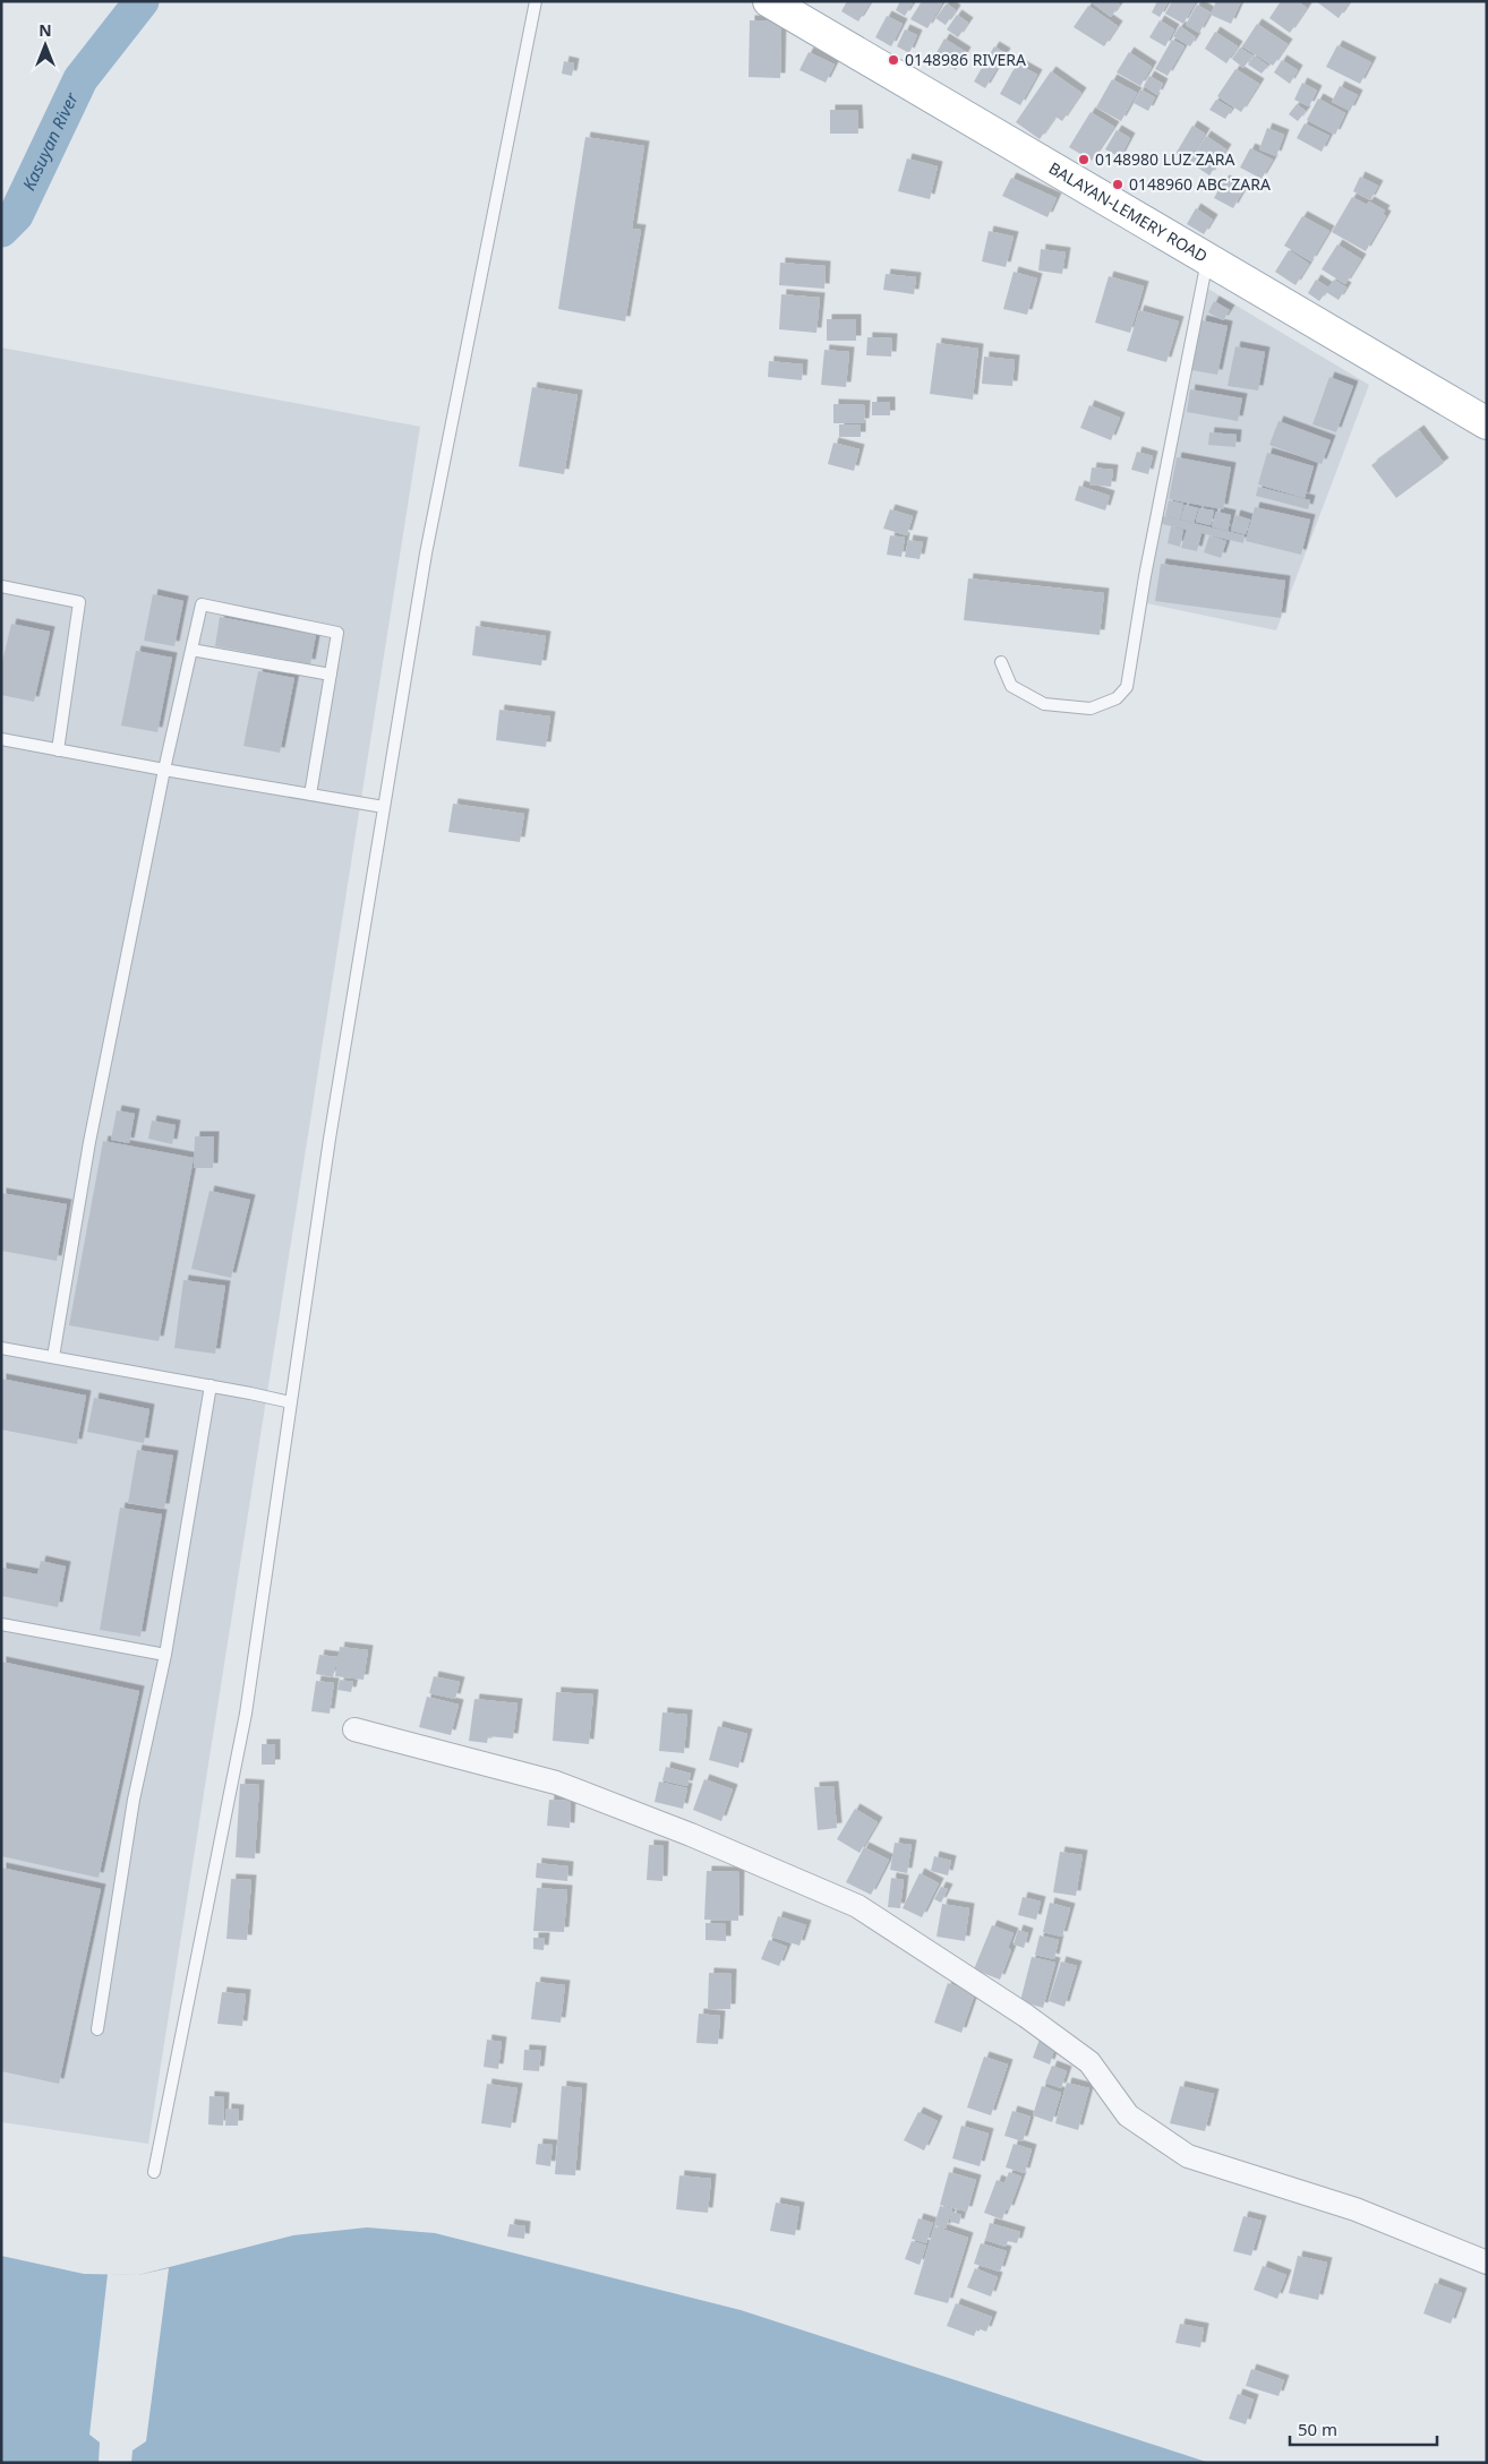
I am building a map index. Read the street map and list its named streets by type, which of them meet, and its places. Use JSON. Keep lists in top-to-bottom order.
{
  "streets": {
    "main road": ["BALAYAN-LEMERY ROAD"]
  },
  "water": ["Kasuyan River"],
  "places": ["0148986 RIVERA", "0148980 LUZ ZARA", "0148960 ABC ZARA"],
  "scale_bar": "50 m",
  "north": "top"
}
